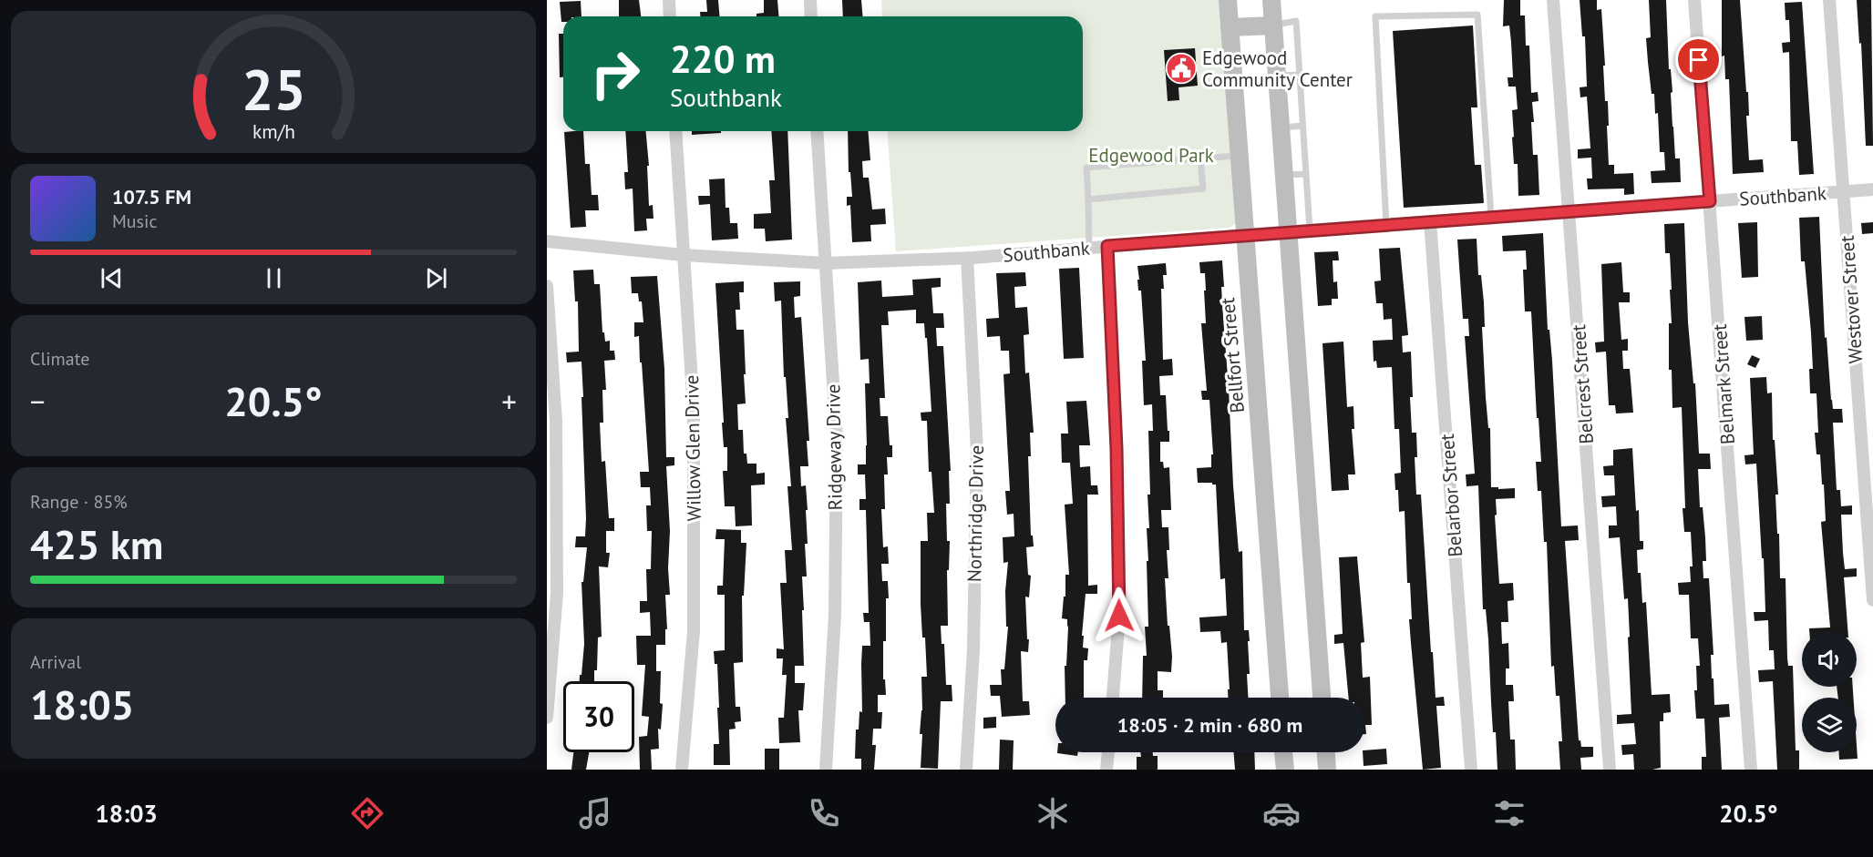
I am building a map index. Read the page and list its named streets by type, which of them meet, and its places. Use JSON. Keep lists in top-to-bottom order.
{
  "streets": {
    "main road": ["Bellfort Street"],
    "street": [
      "Southbank",
      "Westover Street",
      "Belcrest Street",
      "Belmark Street",
      "Ridgeway Drive",
      "Willow Glen Drive",
      "Belarbor Street",
      "Northridge Drive"
    ]
  },
  "crossings": [
    ["Southbank", "Westover Street"],
    ["Southbank", "Bellfort Street"],
    ["Southbank", "Belcrest Street"],
    ["Southbank", "Belmark Street"],
    ["Southbank", "Ridgeway Drive"],
    ["Southbank", "Willow Glen Drive"],
    ["Southbank", "Belarbor Street"],
    ["Southbank", "Northridge Drive"]
  ],
  "parks": ["Edgewood Park"],
  "places": {
    "public building": ["Edgewood Community Center"]
  },
  "page": {
    "turn": ["220 m", "Southbank"],
    "song": ["107.5 FM", "Music"],
    "tile": [
      "Climate",
      ["Range · 85%", "425 km"],
      ["Arrival", "18:05"]
    ],
    "heat": ["−", "20.5°", "+"],
    "limit": "30",
    "trip": "18:05 · 2 min · 680 m",
    "tabs": ["18:03", "20.5°"],
    "gauge": ["25", "km/h"]
  }
}
